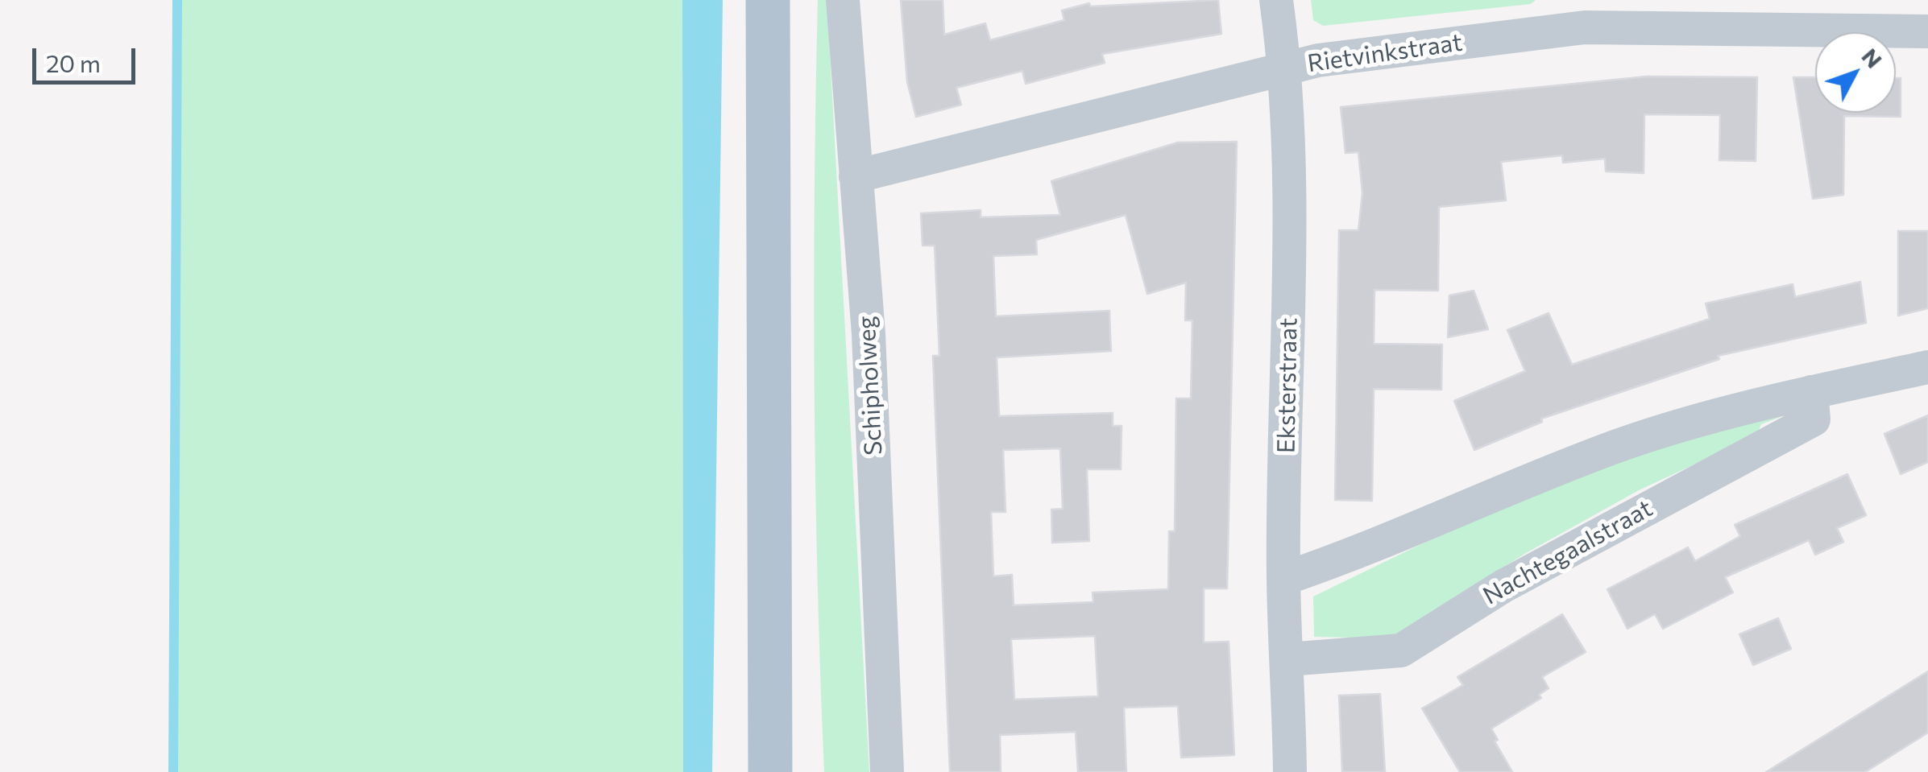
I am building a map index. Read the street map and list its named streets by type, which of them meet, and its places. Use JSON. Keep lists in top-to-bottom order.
{
  "streets": {
    "street": [
      "Rietvinkstraat",
      "Schipholweg",
      "Eksterstraat",
      "Nachtegaalstraat"
    ]
  },
  "crossings": [
    ["Rietvinkstraat", "Schipholweg"],
    ["Rietvinkstraat", "Eksterstraat"],
    ["Eksterstraat", "Nachtegaalstraat"]
  ],
  "scale_bar": "20 m",
  "north": "top right"
}
